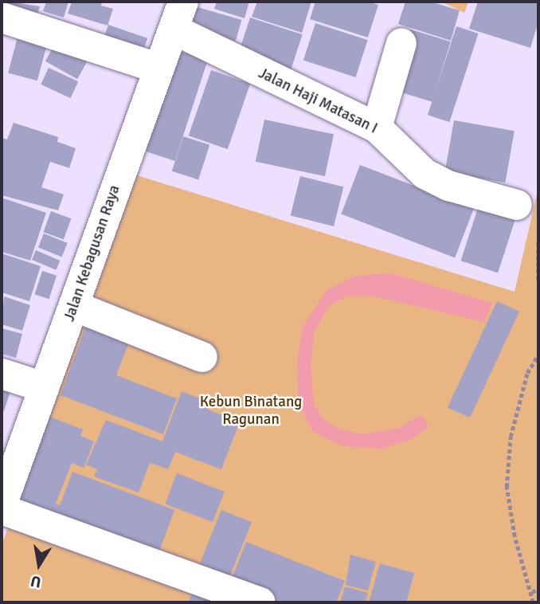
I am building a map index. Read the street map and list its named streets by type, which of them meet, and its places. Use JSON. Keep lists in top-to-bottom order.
{
  "streets": {
    "street": ["Jalan Haji Matasan I", "Jalan Kebagusan Raya"]
  },
  "crossings": [
    ["Jalan Haji Matasan I", "Jalan Kebagusan Raya"]
  ],
  "parks": ["Kebun Binatang Ragunan"],
  "north": "bottom"
}
